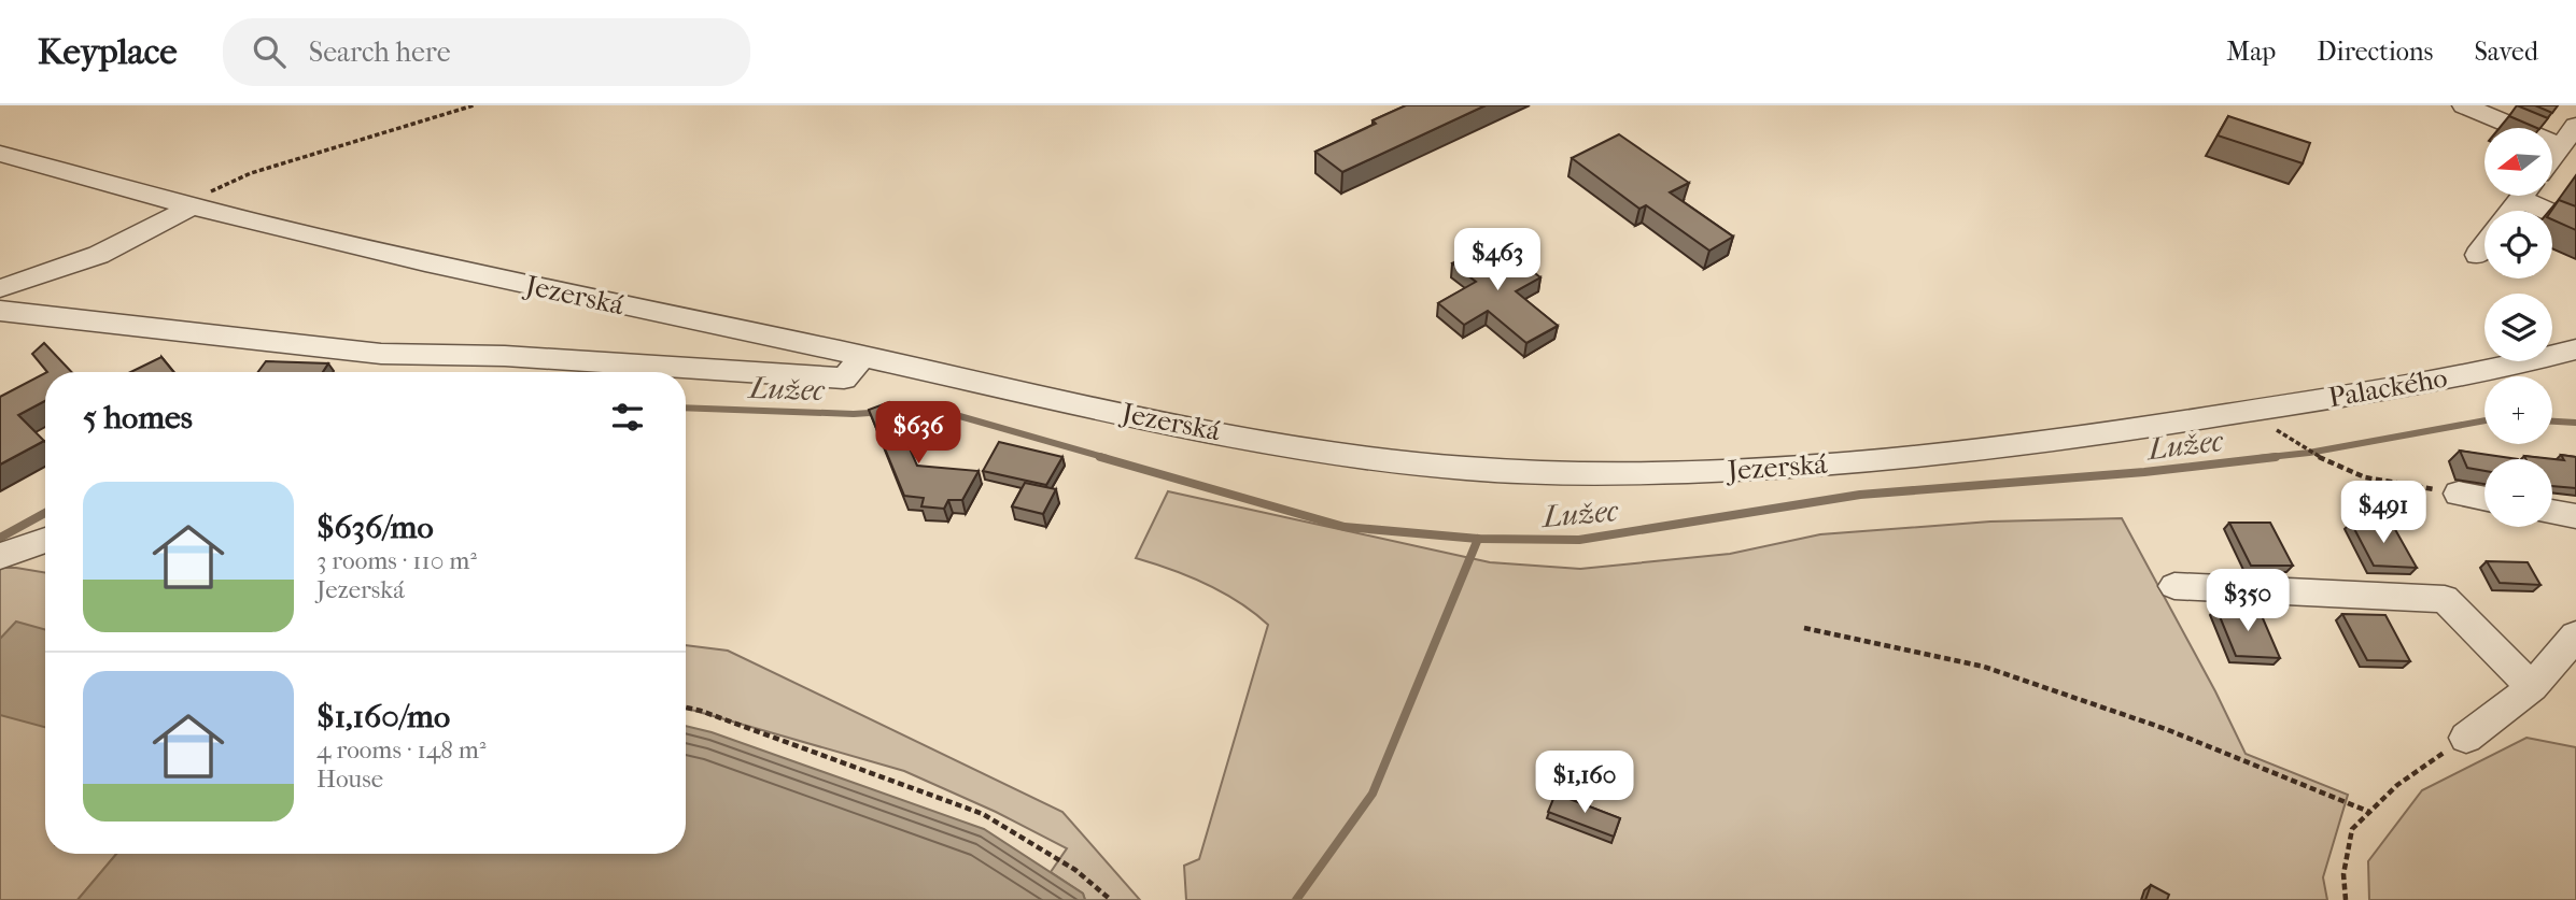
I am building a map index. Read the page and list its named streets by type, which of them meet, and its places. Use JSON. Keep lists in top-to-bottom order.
{
  "streets": {
    "street": ["Jezerská", "Palackého"]
  },
  "crossings": [
    ["Jezerská", "Palackého"]
  ],
  "water": ["Lužec"],
  "north": "left",
  "page": {
    "header": "Keyplace",
    "search": "Search here",
    "nav": ["Map", "Directions", "Saved"],
    "map_buttons": ["+", "−"],
    "price": [
      "$463",
      "$636",
      "$491",
      "$350",
      "$1,160"
    ],
    "heading": "5 homes",
    "list": [
      {
        "name": "$636/mo",
        "note": "3 rooms · 110 m² · Jezerská"
      },
      {
        "name": "$1,160/mo",
        "note": "4 rooms · 148 m² · House"
      }
    ]
  }
}
